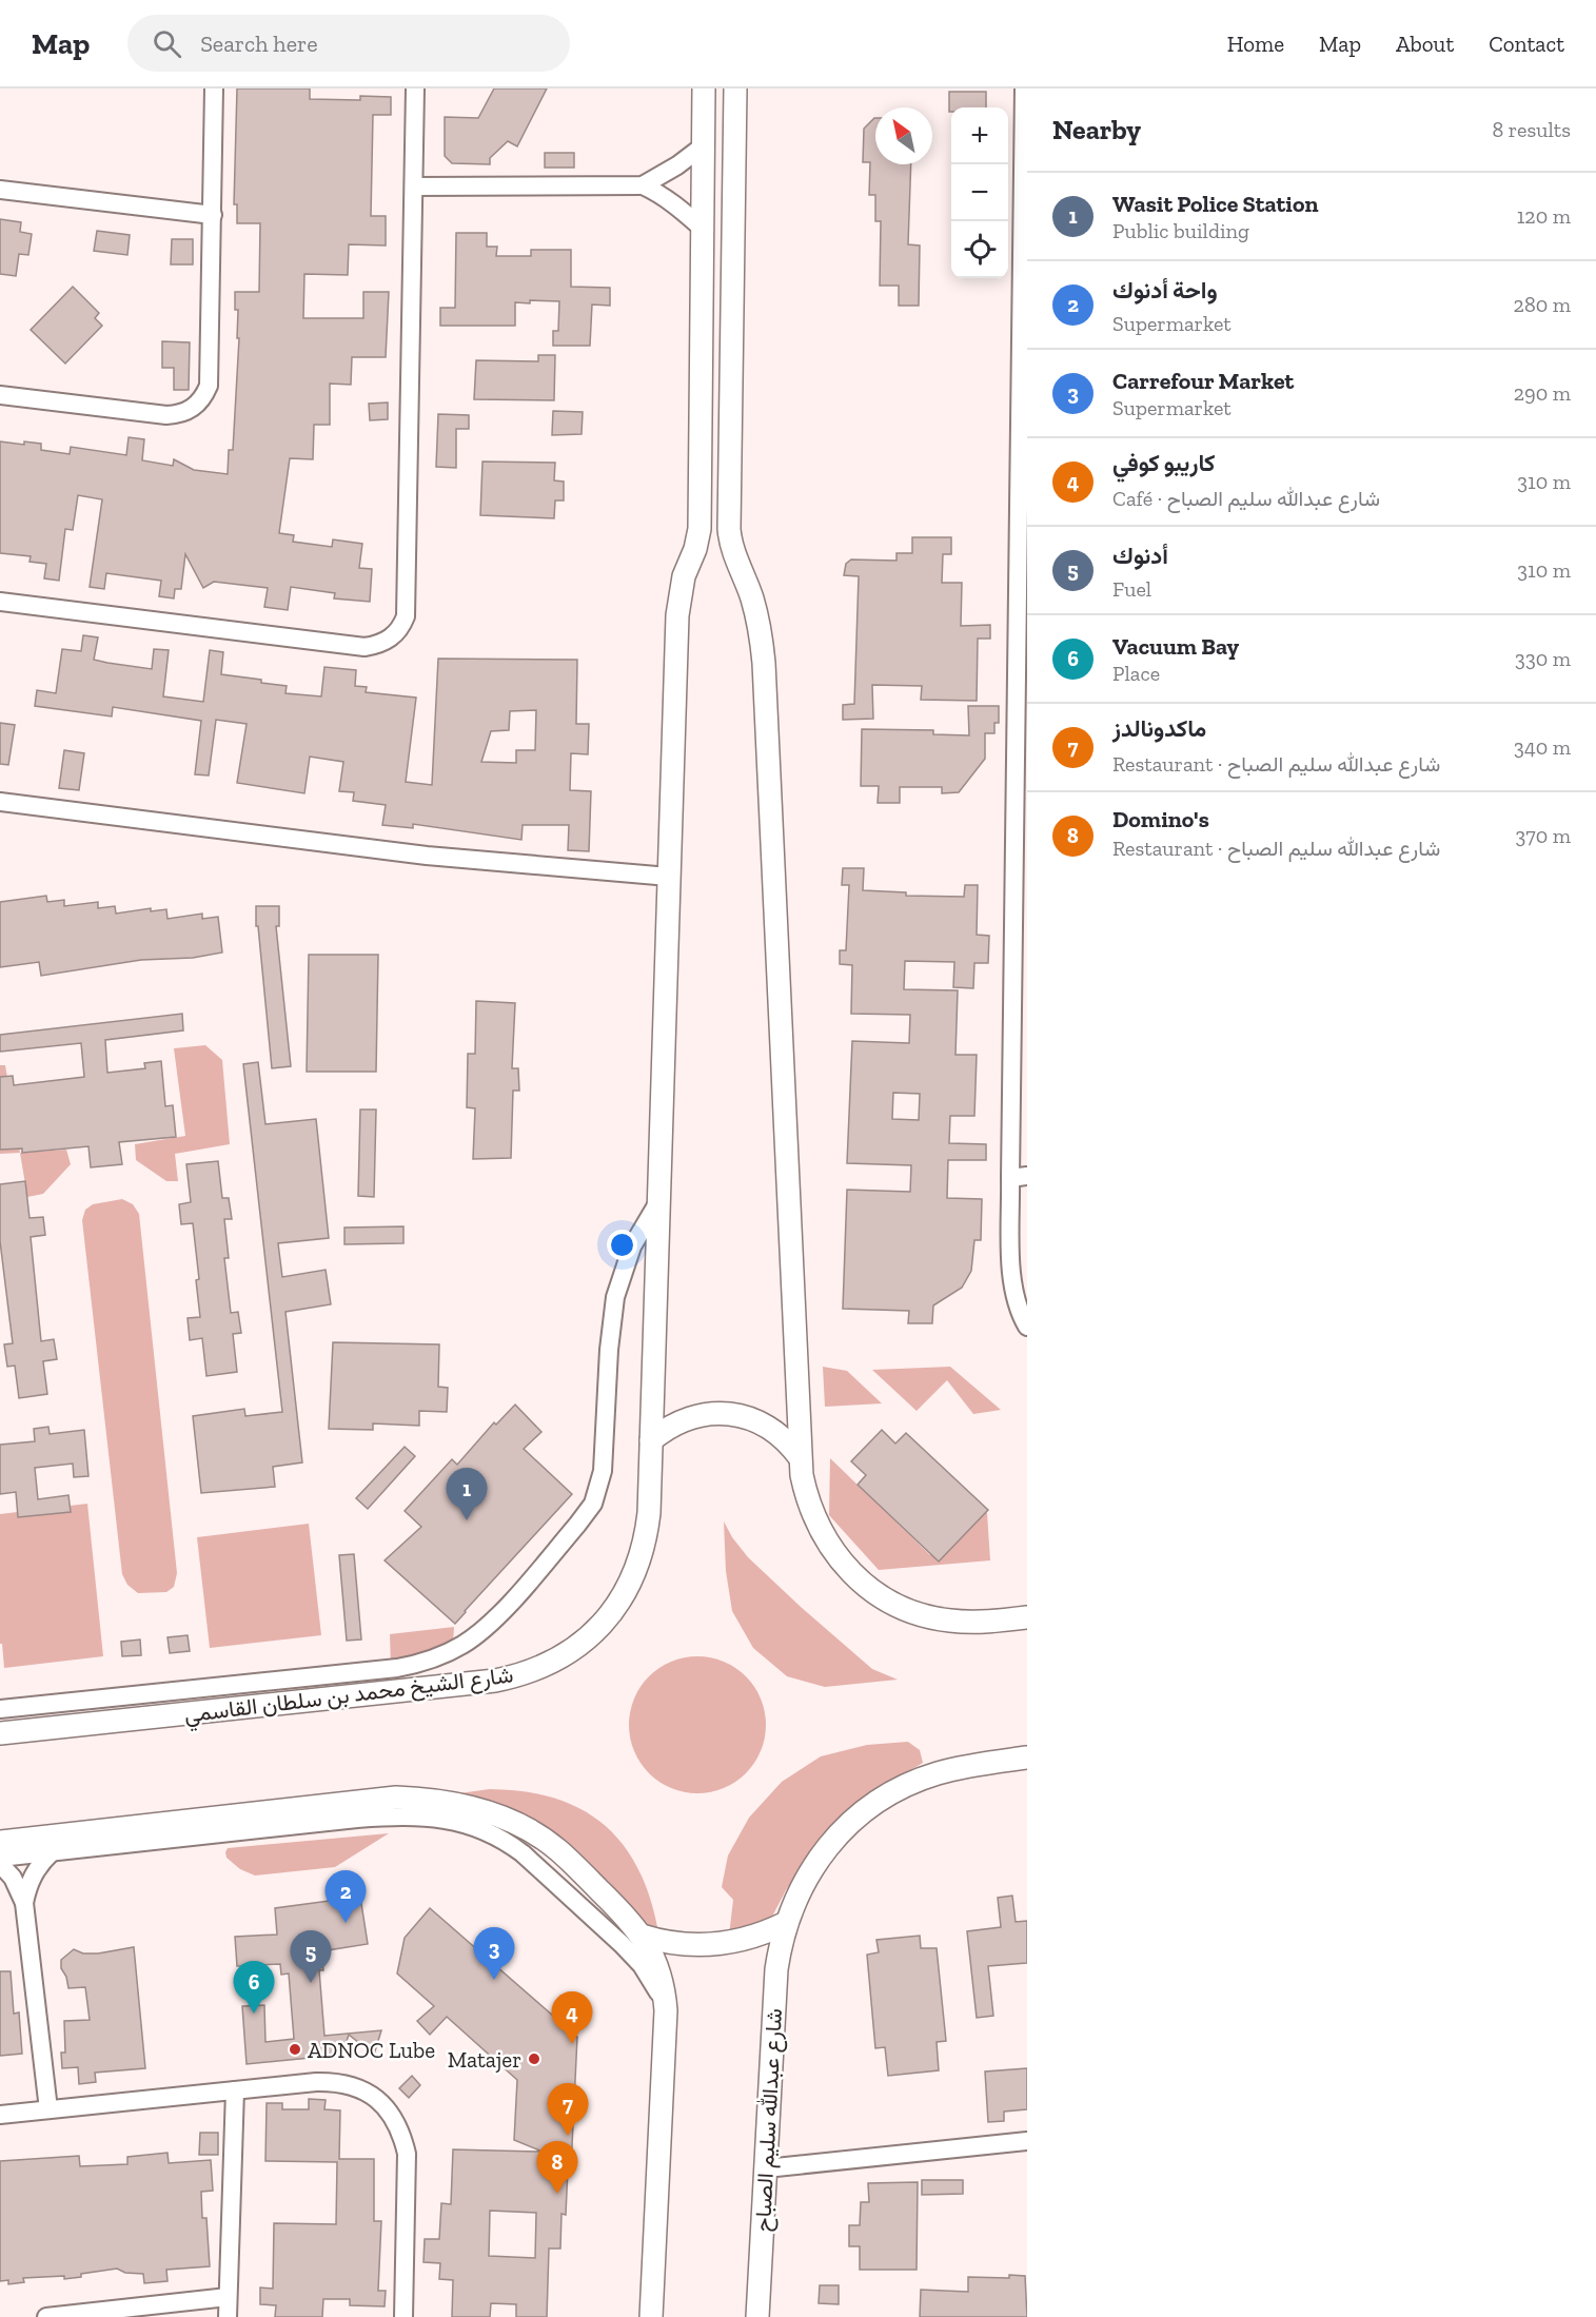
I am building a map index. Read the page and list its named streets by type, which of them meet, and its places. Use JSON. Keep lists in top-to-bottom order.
{
  "streets": {
    "main road": ["شارع الشيخ محمد بن سلطان القاسمي", "شارع عبدالله سليم الصباح"]
  },
  "places": ["ADNOC Lube", "Matajer"],
  "north": "top left",
  "page": {
    "header": "Map",
    "search": "Search here",
    "nav": [
      "Home",
      "Map",
      "About",
      "Contact"
    ],
    "heading": ["Nearby", "8 results"],
    "map_buttons": ["+", "−"],
    "list": [
      {
        "mark": "1",
        "name": "Wasit Police Station",
        "note": "Public building",
        "value": "120 m"
      },
      {
        "mark": "2",
        "name": "واحة أدنوك",
        "note": "Supermarket",
        "value": "280 m"
      },
      {
        "mark": "3",
        "name": "Carrefour Market",
        "note": "Supermarket",
        "value": "290 m"
      },
      {
        "mark": "4",
        "name": "كاريبو كوفي",
        "note": "Café · شارع عبدالله سليم الصباح",
        "value": "310 m"
      },
      {
        "mark": "5",
        "name": "أدنوك",
        "note": "Fuel",
        "value": "310 m"
      },
      {
        "mark": "6",
        "name": "Vacuum Bay",
        "note": "Place",
        "value": "330 m"
      },
      {
        "mark": "7",
        "name": "ماكدونالدز",
        "note": "Restaurant · شارع عبدالله سليم الصباح",
        "value": "340 m"
      },
      {
        "mark": "8",
        "name": "Domino's",
        "note": "Restaurant · شارع عبدالله سليم الصباح",
        "value": "370 m"
      }
    ],
    "pins": [
      "1",
      "2",
      "3",
      "5",
      "6",
      "4",
      "7",
      "8"
    ]
  }
}
